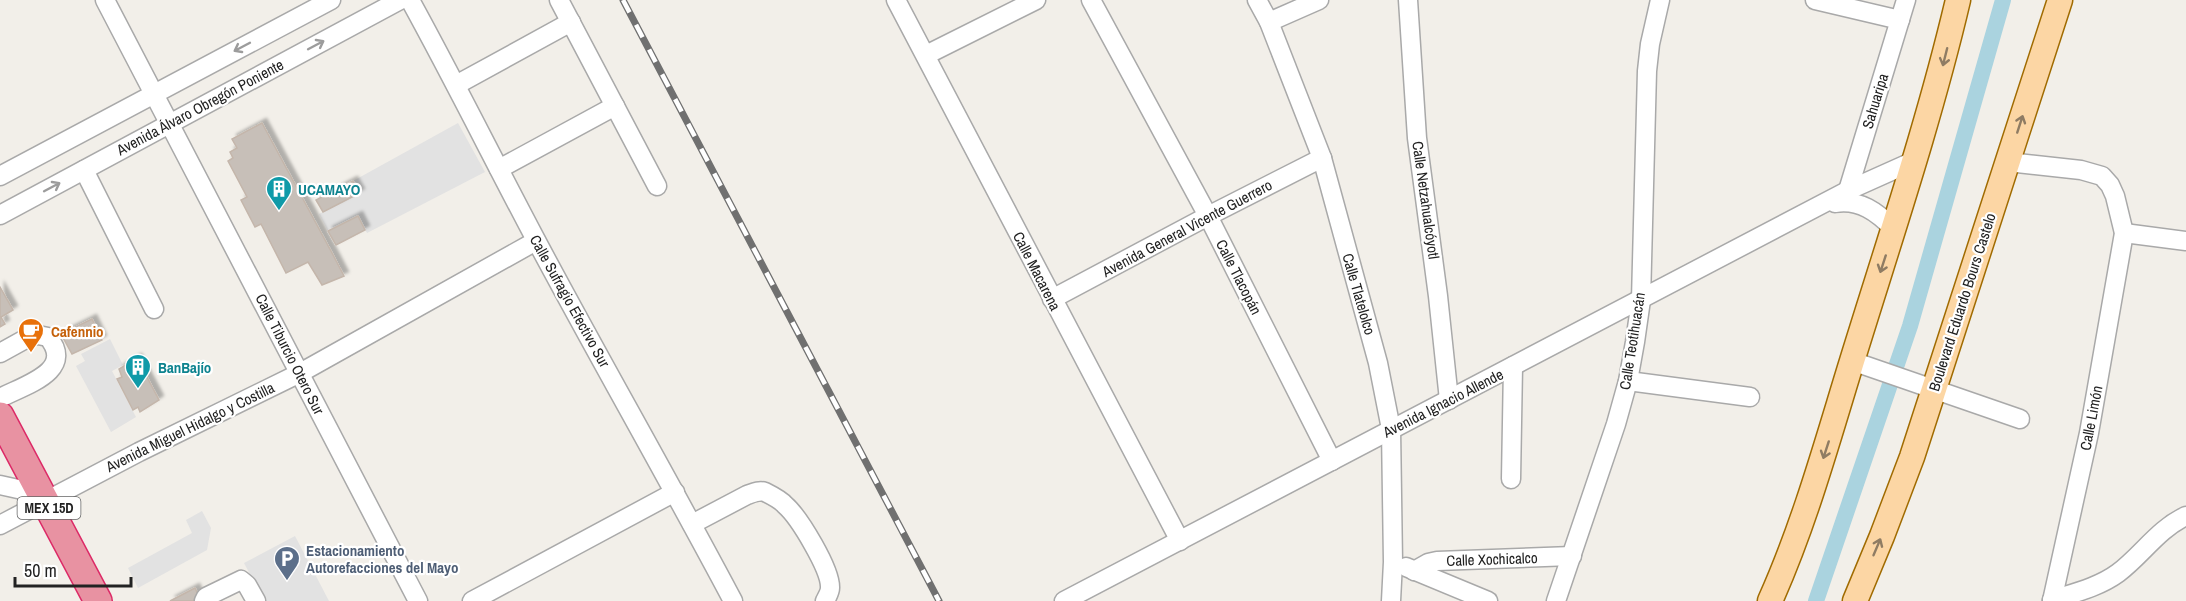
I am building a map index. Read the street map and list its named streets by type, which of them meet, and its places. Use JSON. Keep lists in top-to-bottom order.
{
  "streets": {
    "highway": ["MEX 15D"],
    "main road": ["Boulevard Eduardo Bours Castelo"],
    "street": [
      "Sahuaripa",
      "Avenida Álvaro Obregón Poniente",
      "Calle Netzahualcóyotl",
      "Avenida General Vicente Guerrero",
      "Calle Macarena",
      "Calle Tlacopán",
      "Calle Tlatelolco",
      "Calle Sufragio Efectivo Sur",
      "Calle Teotihuacán",
      "Calle Tiburcio Otero Sur",
      "Avenida Ignacio Allende",
      "Calle Limón",
      "Avenida Miguel Hidalgo y Costilla",
      "Calle Xochicalco"
    ]
  },
  "crossings": [
    ["Sahuaripa", "Avenida Ignacio Allende"],
    ["Avenida Álvaro Obregón Poniente", "Calle Tiburcio Otero Sur"],
    ["Calle Netzahualcóyotl", "Avenida Ignacio Allende"],
    ["Avenida General Vicente Guerrero", "Calle Macarena"],
    ["Avenida General Vicente Guerrero", "Calle Tlacopán"],
    ["Avenida General Vicente Guerrero", "Calle Tlatelolco"],
    ["Calle Macarena", "Avenida Ignacio Allende"],
    ["Calle Tlacopán", "Avenida Ignacio Allende"],
    ["Calle Tlatelolco", "Avenida Ignacio Allende"],
    ["Calle Sufragio Efectivo Sur", "Avenida Miguel Hidalgo y Costilla"],
    ["Calle Teotihuacán", "Avenida Ignacio Allende"],
    ["Calle Teotihuacán", "Calle Xochicalco"],
    ["Calle Tiburcio Otero Sur", "Avenida Miguel Hidalgo y Costilla"],
    ["Avenida Miguel Hidalgo y Costilla", "MEX 15D"]
  ],
  "places": {
    "building": ["UCAMAYO", "BanBajío"],
    "cafe": ["Cafennio"],
    "parking": ["Estacionamiento Autorefacciones del Mayo"]
  },
  "scale_bar": "50 m"
}
